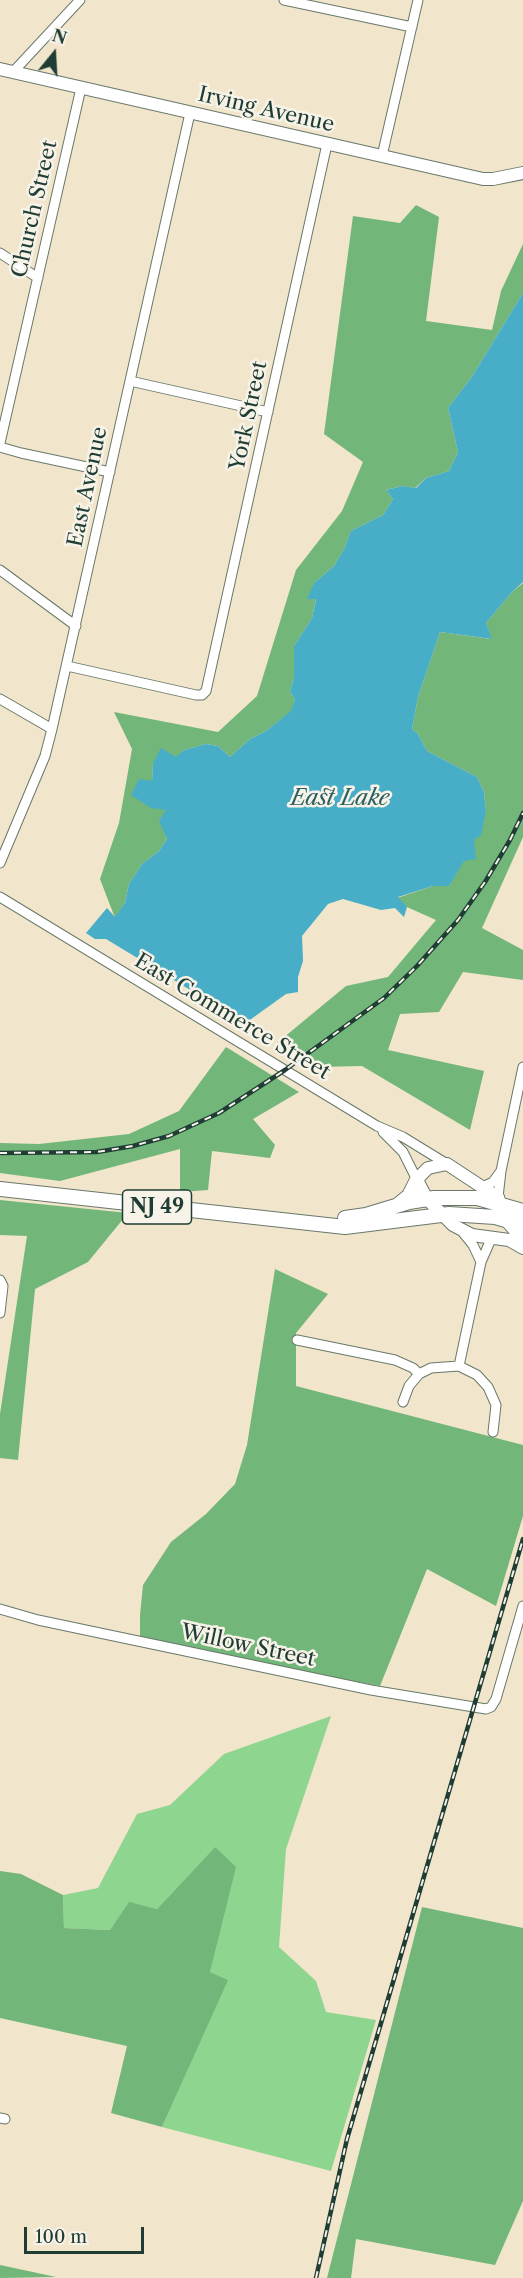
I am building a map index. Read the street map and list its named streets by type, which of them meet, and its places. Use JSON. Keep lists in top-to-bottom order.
{
  "streets": {
    "highway": ["NJ 49"],
    "main road": ["Irving Avenue"],
    "street": [
      "Church Street",
      "York Street",
      "East Avenue",
      "East Commerce Street",
      "Willow Street"
    ]
  },
  "crossings": [
    ["Irving Avenue", "Church Street"],
    ["Irving Avenue", "York Street"],
    ["Irving Avenue", "East Avenue"],
    ["York Street", "East Avenue"]
  ],
  "water": ["East Lake"],
  "scale_bar": "100 m",
  "north": "top"
}
